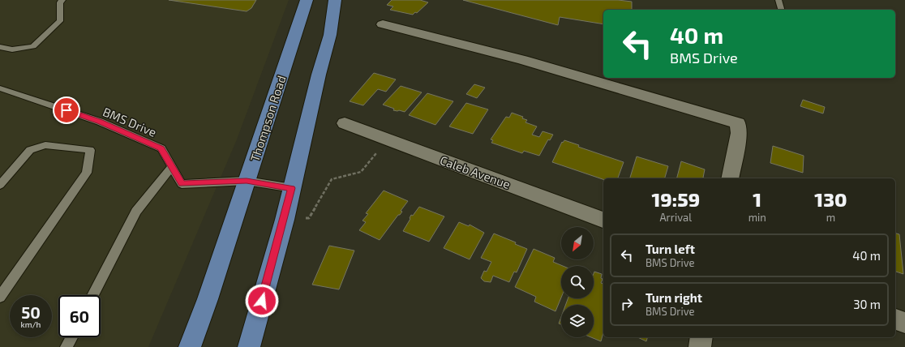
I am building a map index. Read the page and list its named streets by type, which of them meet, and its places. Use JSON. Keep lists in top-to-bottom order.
{
  "streets": {
    "main road": ["Thompson Road"],
    "street": ["Caleb Avenue"],
    "lane": ["BMS Drive"]
  },
  "crossings": [
    ["Thompson Road", "BMS Drive"]
  ],
  "north": "bottom left",
  "page": {
    "turn": ["40 m", "BMS Drive"],
    "eta": [
      "19:59",
      "Arrival",
      "1",
      "min",
      "130",
      "m"
    ],
    "list": [
      {
        "name": "Turn left",
        "note": "BMS Drive",
        "value": "40 m"
      },
      {
        "name": "Turn right",
        "note": "BMS Drive",
        "value": "30 m"
      }
    ],
    "speed": "50 km/h",
    "limit": "60"
  }
}
